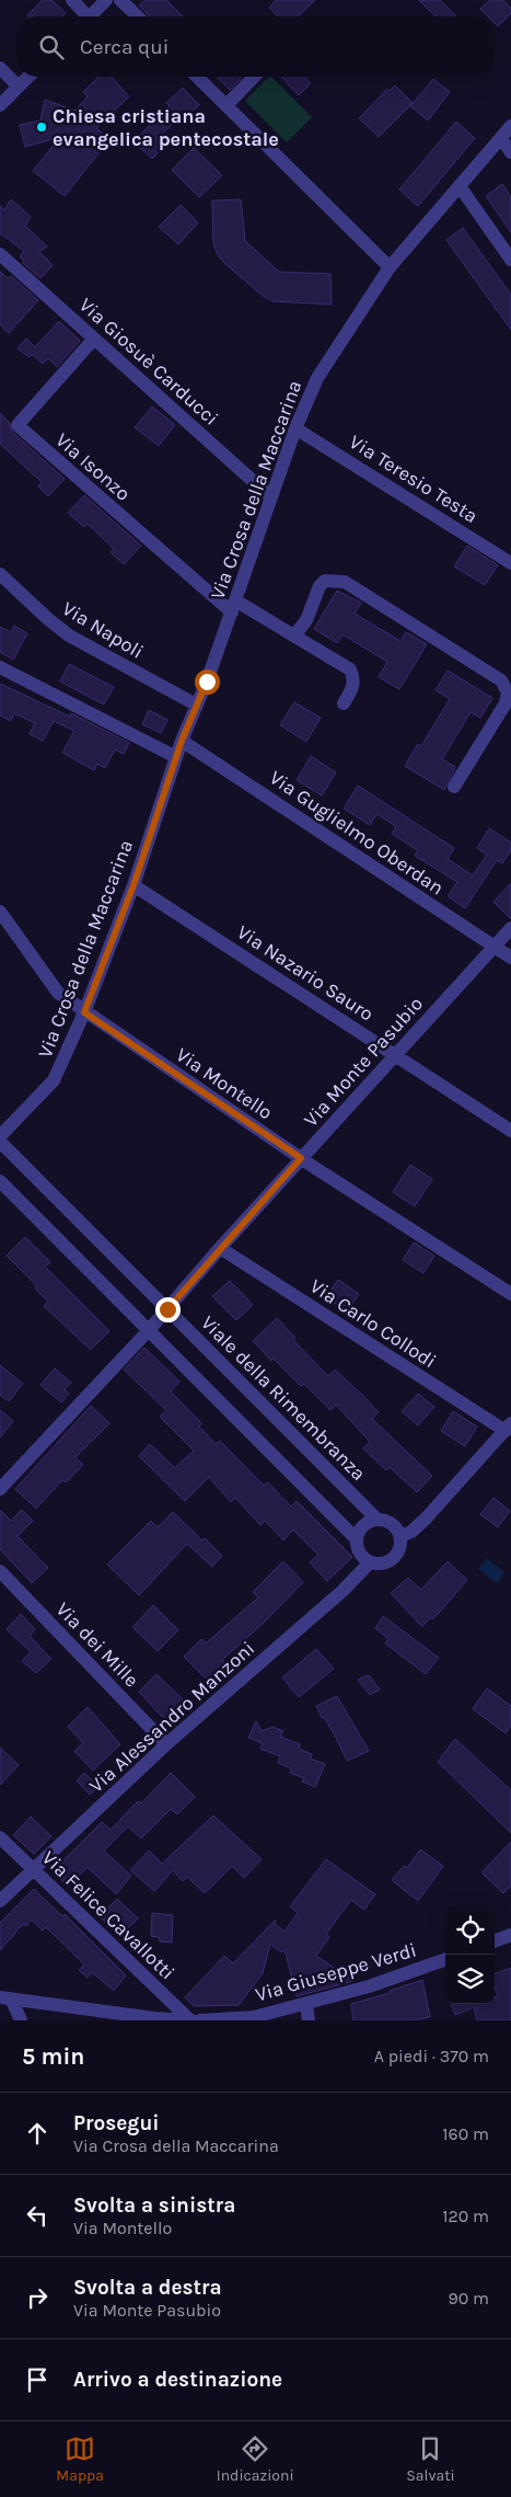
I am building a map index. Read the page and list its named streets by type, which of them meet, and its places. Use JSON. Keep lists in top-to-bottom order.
{
  "streets": {
    "street": [
      "Via Giosuè Carducci",
      "Via Isonzo",
      "Via Teresio Testa",
      "Via Crosa della Maccarina",
      "Via Napoli",
      "Via Guglielmo Oberdan",
      "Via Nazario Sauro",
      "Via Monte Pasubio",
      "Via Montello",
      "Via Carlo Collodi",
      "Viale della Rimembranza",
      "Via dei Mille",
      "Via Alessandro Manzoni",
      "Via Felice Cavallotti",
      "Via Giuseppe Verdi"
    ]
  },
  "crossings": [
    ["Via Giosuè Carducci", "Via Isonzo"],
    ["Via Giosuè Carducci", "Via Crosa della Maccarina"],
    ["Via Isonzo", "Via Crosa della Maccarina"],
    ["Via Teresio Testa", "Via Crosa della Maccarina"],
    ["Via Crosa della Maccarina", "Via Napoli"],
    ["Via Crosa della Maccarina", "Via Guglielmo Oberdan"],
    ["Via Crosa della Maccarina", "Via Nazario Sauro"],
    ["Via Crosa della Maccarina", "Via Montello"],
    ["Via Guglielmo Oberdan", "Via Monte Pasubio"],
    ["Via Nazario Sauro", "Via Monte Pasubio"],
    ["Via Monte Pasubio", "Via Montello"],
    ["Via Monte Pasubio", "Via Carlo Collodi"],
    ["Via Monte Pasubio", "Viale della Rimembranza"],
    ["Viale della Rimembranza", "Via Alessandro Manzoni"],
    ["Via dei Mille", "Via Alessandro Manzoni"],
    ["Via Alessandro Manzoni", "Via Felice Cavallotti"]
  ],
  "places": ["Chiesa cristiana evangelica pentecostale"],
  "page": {
    "search": "Cerca qui",
    "heading": ["5 min", "A piedi · 370 m"],
    "list": [
      ["Prosegui", "Via Crosa della Maccarina", "160 m"],
      ["Svolta a sinistra", "Via Montello", "120 m"],
      ["Svolta a destra", "Via Monte Pasubio", "90 m"],
      "Arrivo a destinazione"
    ],
    "nav": ["Mappa", "Indicazioni", "Salvati"]
  }
}
